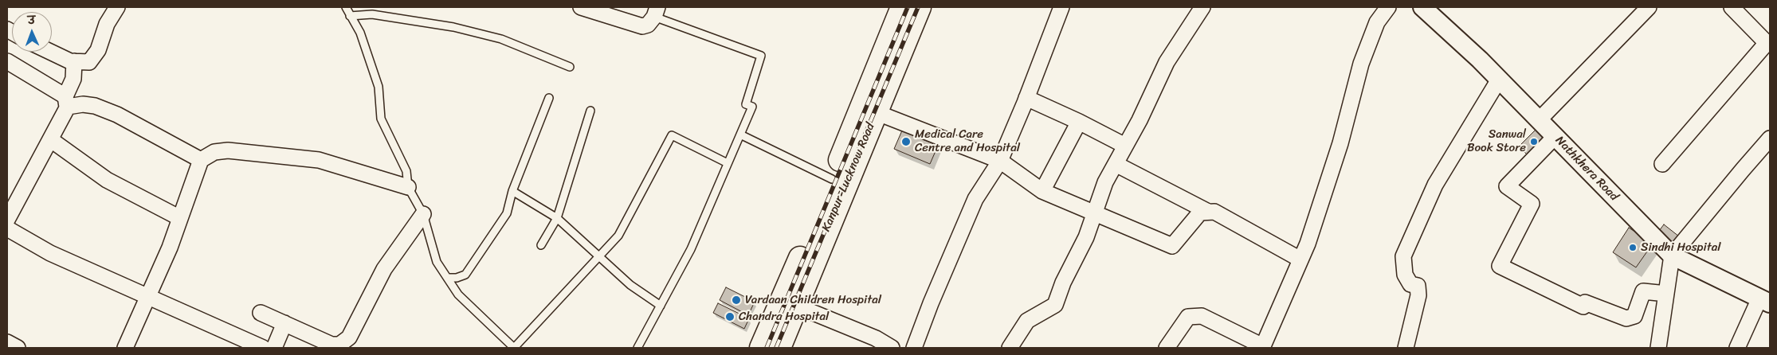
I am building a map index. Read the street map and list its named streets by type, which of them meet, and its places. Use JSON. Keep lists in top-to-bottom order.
{
  "streets": {
    "main road": ["Kanpur-Lucknow Road"],
    "street": ["Nathkhera Road"]
  },
  "places": [
    "Medical Care Centre and Hospital",
    "Sanwal Book Store",
    "Sindhi Hospital",
    "Vardaan Children Hospital",
    "Chandra Hospital"
  ],
  "north": "top"
}
